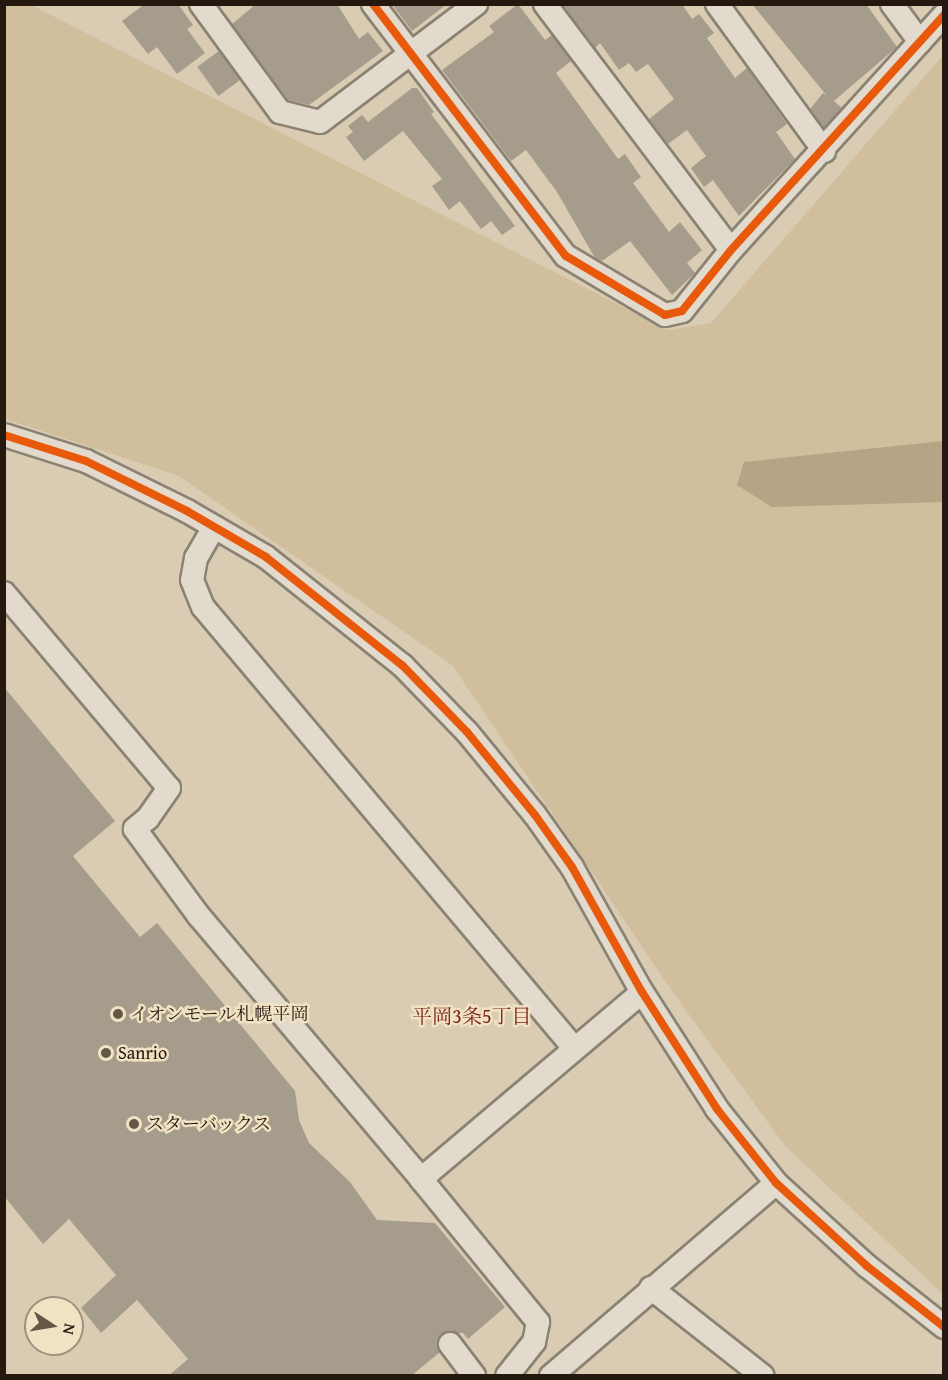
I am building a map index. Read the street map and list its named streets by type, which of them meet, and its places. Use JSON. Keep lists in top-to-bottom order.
{
  "districts": ["平岡3条5丁目"],
  "places": ["イオンモール札幌平岡", "Sanrio", "スターバックス"],
  "north": "right"
}
